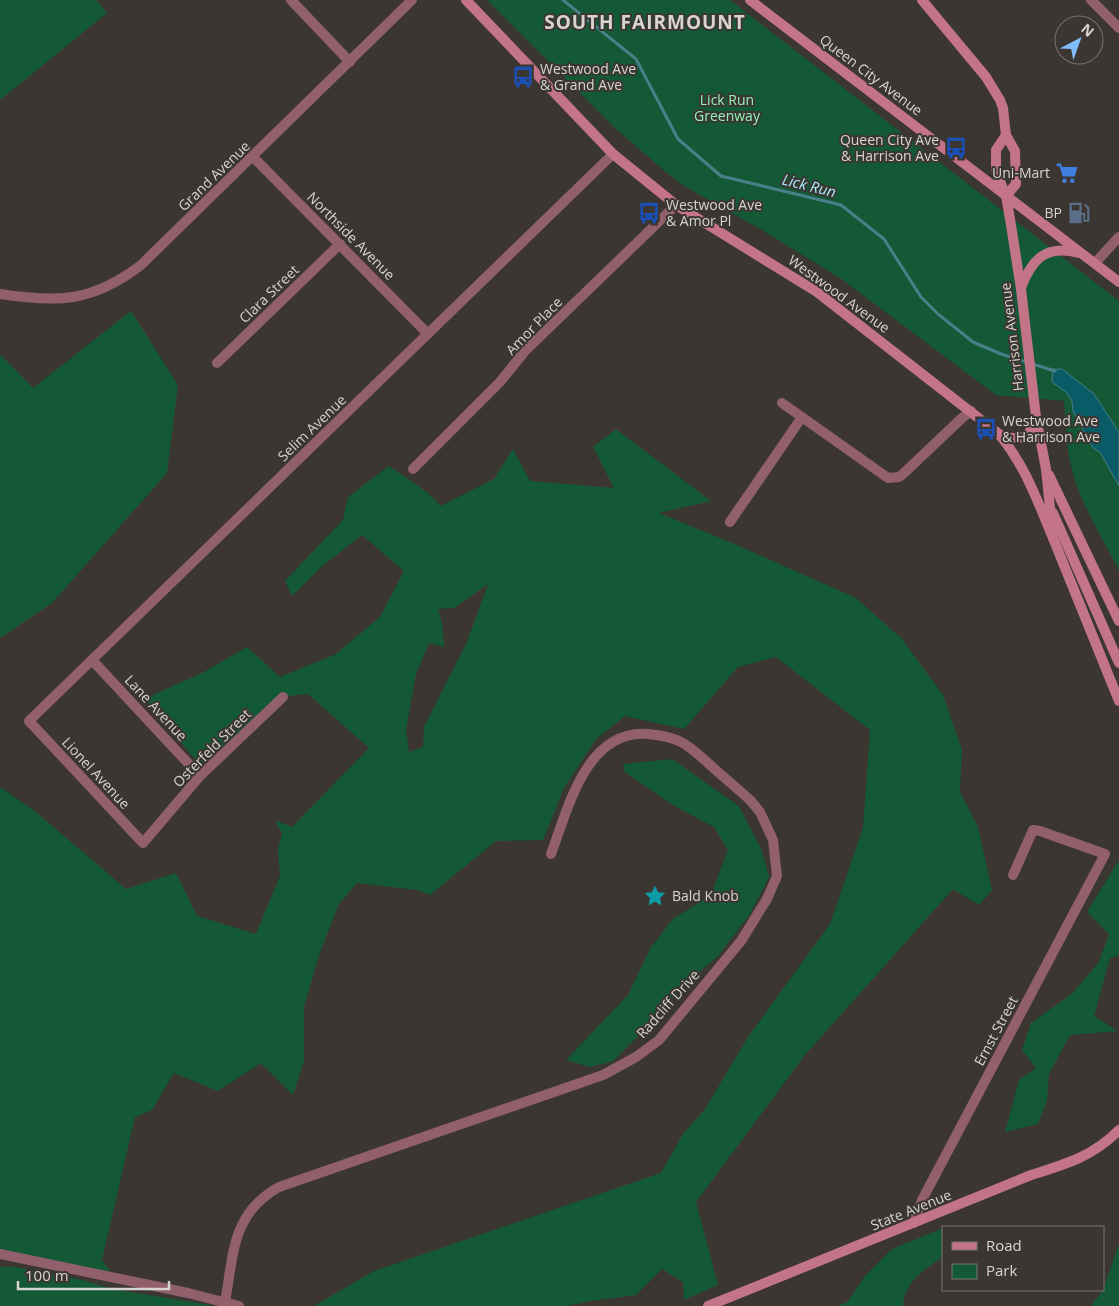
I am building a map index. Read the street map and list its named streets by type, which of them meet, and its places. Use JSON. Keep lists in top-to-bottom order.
{
  "streets": {
    "main road": [
      "Queen City Avenue",
      "Westwood Avenue",
      "Harrison Avenue",
      "State Avenue"
    ],
    "street": [
      "Grand Avenue",
      "Northside Avenue",
      "Clara Street",
      "Amor Place",
      "Selim Avenue",
      "Lane Avenue",
      "Osterfeld Street",
      "Lionel Avenue",
      "Radcliff Drive",
      "Ernst Street"
    ]
  },
  "crossings": [
    ["Queen City Avenue", "Harrison Avenue"],
    ["Grand Avenue", "Northside Avenue"],
    ["Northside Avenue", "Clara Street"],
    ["Northside Avenue", "Selim Avenue"],
    ["Westwood Avenue", "Amor Place"],
    ["Westwood Avenue", "Harrison Avenue"],
    ["Westwood Avenue", "Selim Avenue"],
    ["Selim Avenue", "Lane Avenue"],
    ["Selim Avenue", "Lionel Avenue"],
    ["Lane Avenue", "Osterfeld Street"],
    ["Osterfeld Street", "Lionel Avenue"],
    ["Ernst Street", "State Avenue"]
  ],
  "districts": ["SOUTH FAIRMOUNT"],
  "water": ["Lick Run"],
  "parks": ["Lick Run Greenway"],
  "places": {
    "bus stop": [
      "Westwood Ave & Grand Ave",
      "Queen City Ave & Harrison Ave",
      "Westwood Ave & Amor Pl",
      "Westwood Ave & Harrison Ave"
    ],
    "supermarket": ["Uni-Mart"],
    "fuel station": ["BP"],
    "place": ["Bald Knob"]
  },
  "legend": ["Road", "Park"],
  "scale_bar": "100 m",
  "north": "top right"
}
